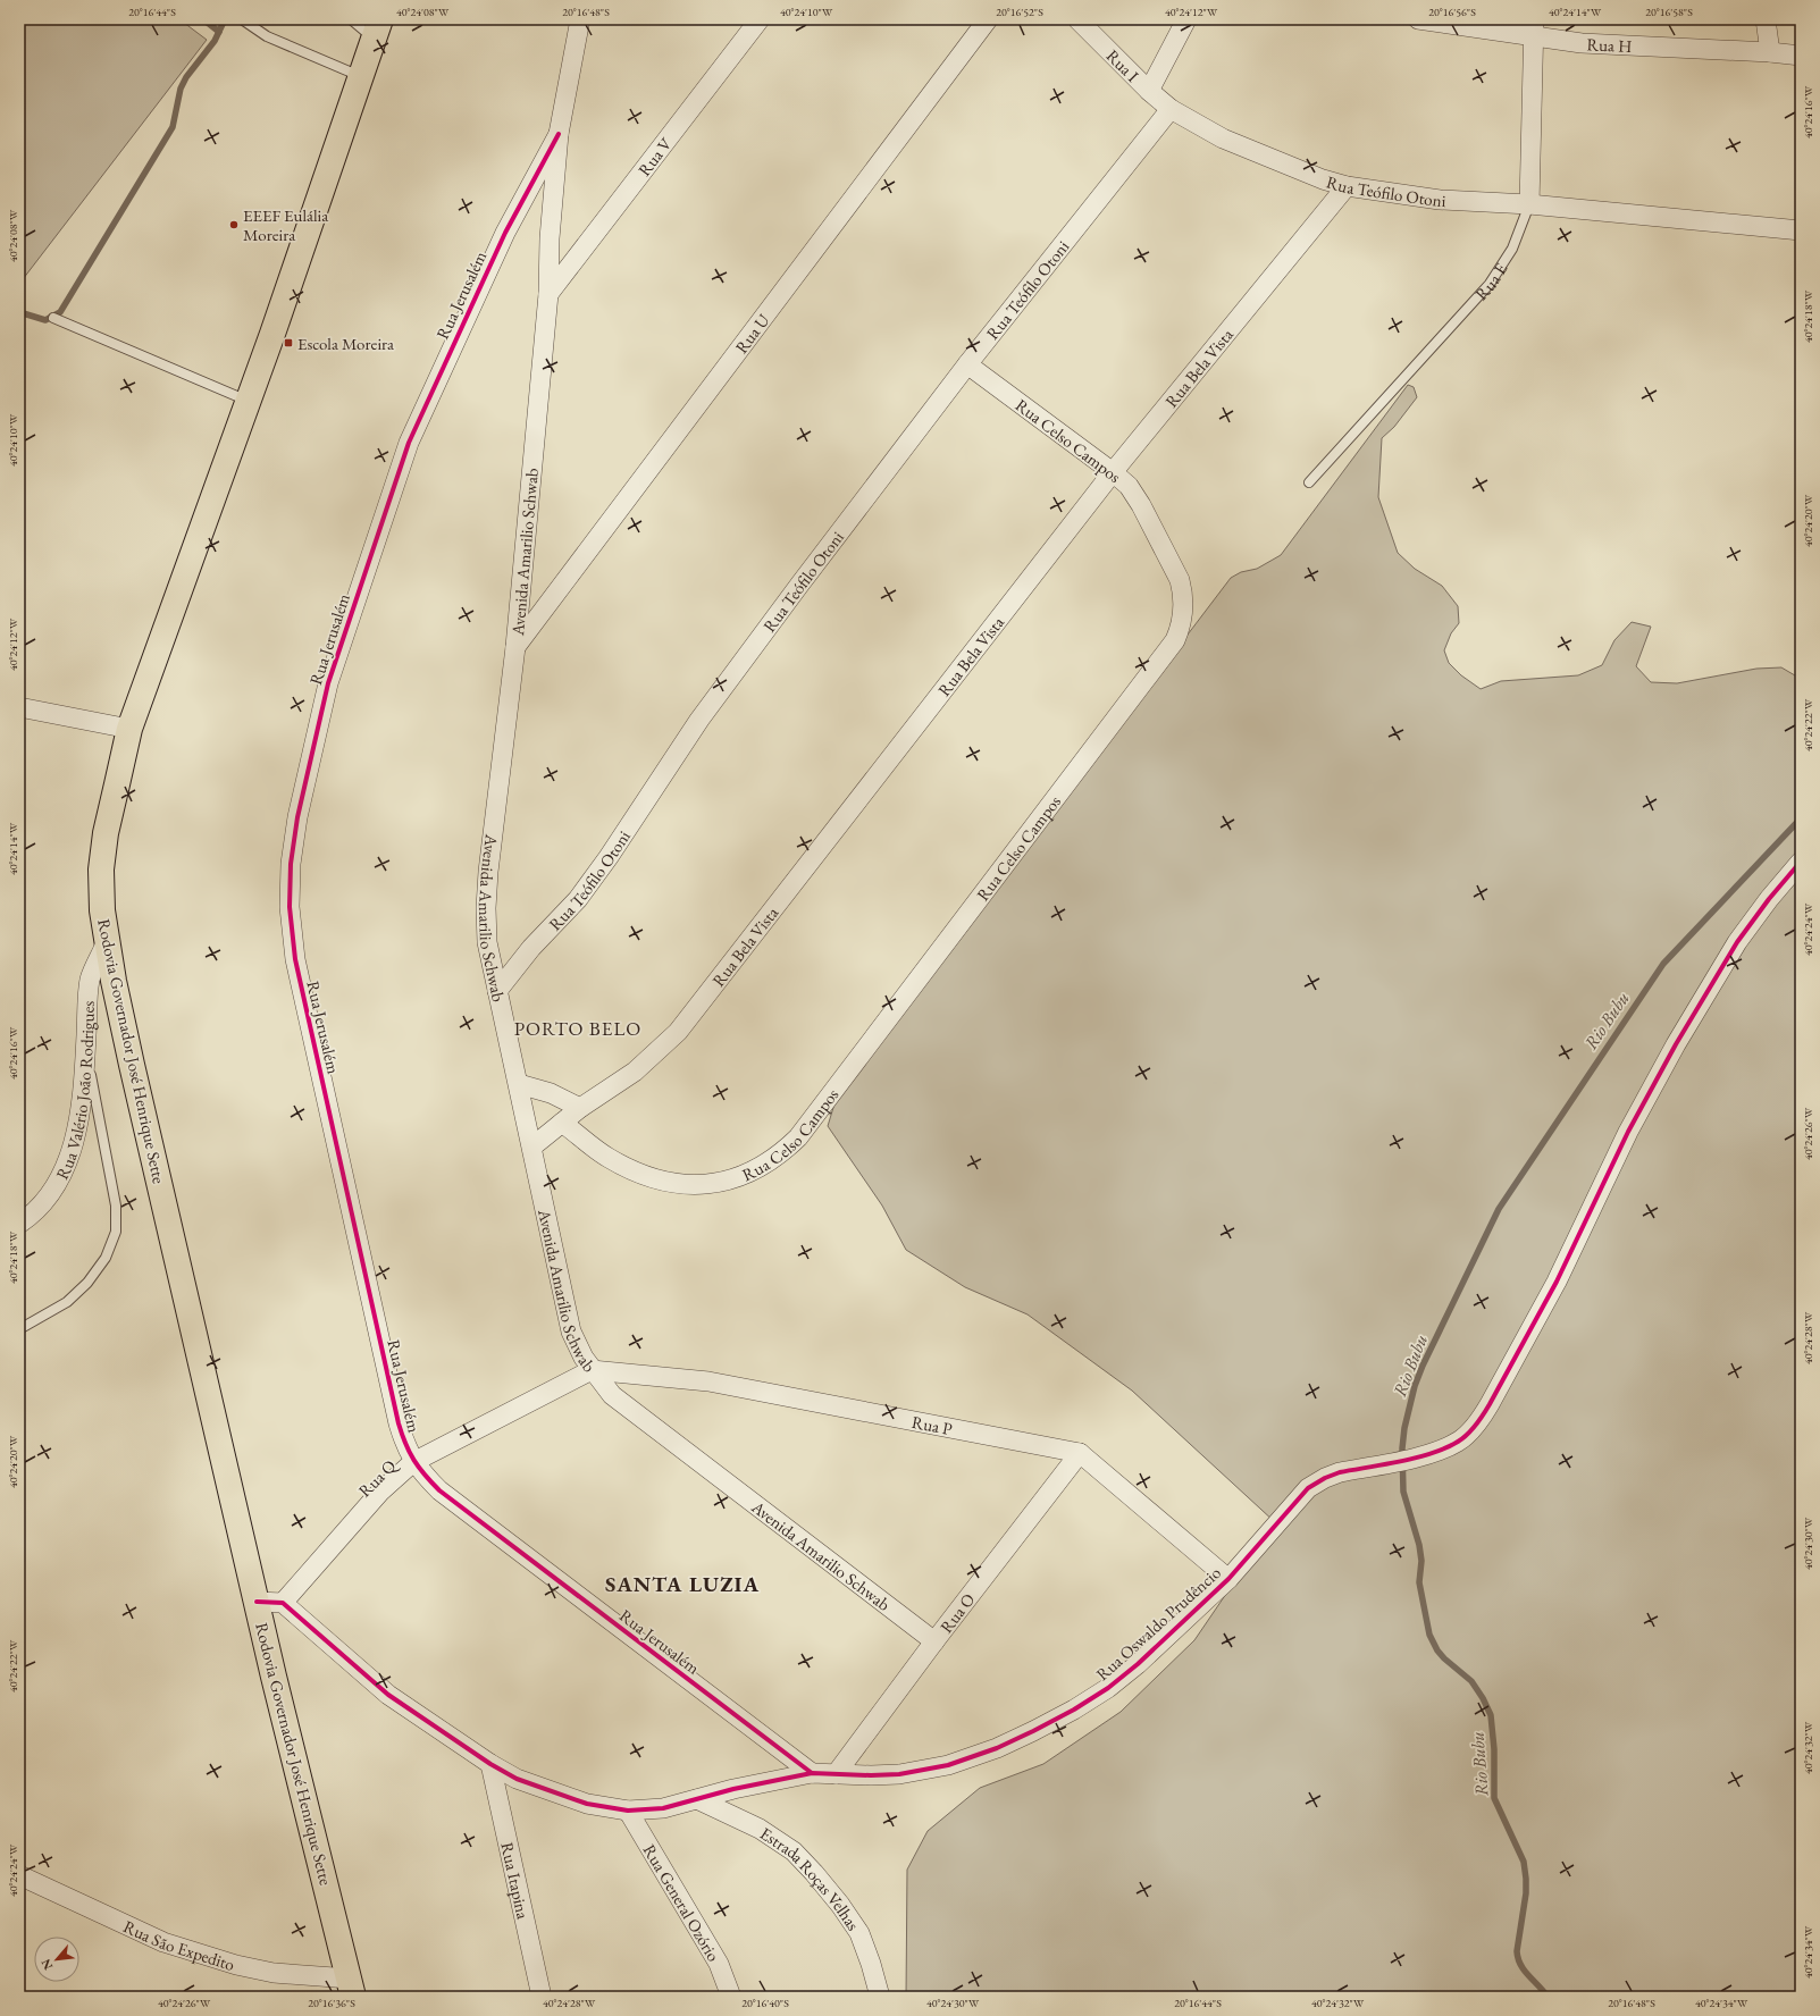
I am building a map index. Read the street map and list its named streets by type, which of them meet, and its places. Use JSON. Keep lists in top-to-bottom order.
{
  "streets": {
    "main road": ["Rodovia Governador José Henrique Sette"],
    "street": [
      "Rua H",
      "Rua I",
      "Rua V",
      "Rua Teófilo Otoni",
      "Rua E",
      "Rua Jerusalém",
      "Rua U",
      "Rua Bela Vista",
      "Rua Celso Campos",
      "Avenida Amarilio Schwab",
      "Rua Valério João Rodrigues",
      "Rua P",
      "Rua Q",
      "Rua O",
      "Rua Oswaldo Prudêncio",
      "Rua Itapina",
      "Estrada Roças Velhas",
      "Rua General Ozório",
      "Rua São Expedito"
    ]
  },
  "crossings": [
    ["Rua H", "Rua E"],
    ["Rua I", "Rua Teófilo Otoni"],
    ["Rua V", "Avenida Amarilio Schwab"],
    ["Rua Teófilo Otoni", "Rua E"],
    ["Rua Teófilo Otoni", "Rua Bela Vista"],
    ["Rua Teófilo Otoni", "Rua Celso Campos"],
    ["Rua Teófilo Otoni", "Avenida Amarilio Schwab"],
    ["Rua Jerusalém", "Avenida Amarilio Schwab"],
    ["Rua Jerusalém", "Rua Q"],
    ["Rua Jerusalém", "Rua Oswaldo Prudêncio"],
    ["Rua U", "Avenida Amarilio Schwab"],
    ["Rua Bela Vista", "Rua Celso Campos"],
    ["Rua Bela Vista", "Avenida Amarilio Schwab"],
    ["Avenida Amarilio Schwab", "Rua P"],
    ["Avenida Amarilio Schwab", "Rua Q"],
    ["Avenida Amarilio Schwab", "Rua O"],
    ["Rodovia Governador José Henrique Sette", "Rua Valério João Rodrigues"],
    ["Rodovia Governador José Henrique Sette", "Rua São Expedito"],
    ["Rua P", "Rua Q"],
    ["Rua P", "Rua O"],
    ["Rua P", "Rua Oswaldo Prudêncio"],
    ["Rua Q", "Rua Oswaldo Prudêncio"],
    ["Rua O", "Rua Oswaldo Prudêncio"],
    ["Rua Oswaldo Prudêncio", "Rua Itapina"],
    ["Rua Oswaldo Prudêncio", "Estrada Roças Velhas"],
    ["Rua Oswaldo Prudêncio", "Rua General Ozório"]
  ],
  "districts": ["PORTO BELO", "SANTA LUZIA"],
  "water": ["Rio Bubu"],
  "places": {
    "other": ["EEEF Eulália Moreira"],
    "transit": ["Escola Moreira"]
  },
  "north": "bottom left",
  "coordinates": [
    "20°16'44\"S",
    "40°24'08\"W",
    "20°16'48\"S",
    "40°24'10\"W",
    "20°16'52\"S",
    "40°24'12\"W",
    "20°16'56\"S",
    "40°24'14\"W",
    "20°16'58\"S",
    "40°24'16\"W",
    "40°24'18\"W",
    "40°24'20\"W",
    "40°24'22\"W",
    "40°24'24\"W",
    "40°24'26\"W",
    "40°24'28\"W",
    "40°24'30\"W",
    "40°24'32\"W",
    "40°24'34\"W",
    "20°16'36\"S",
    "20°16'40\"S"
  ]
}
